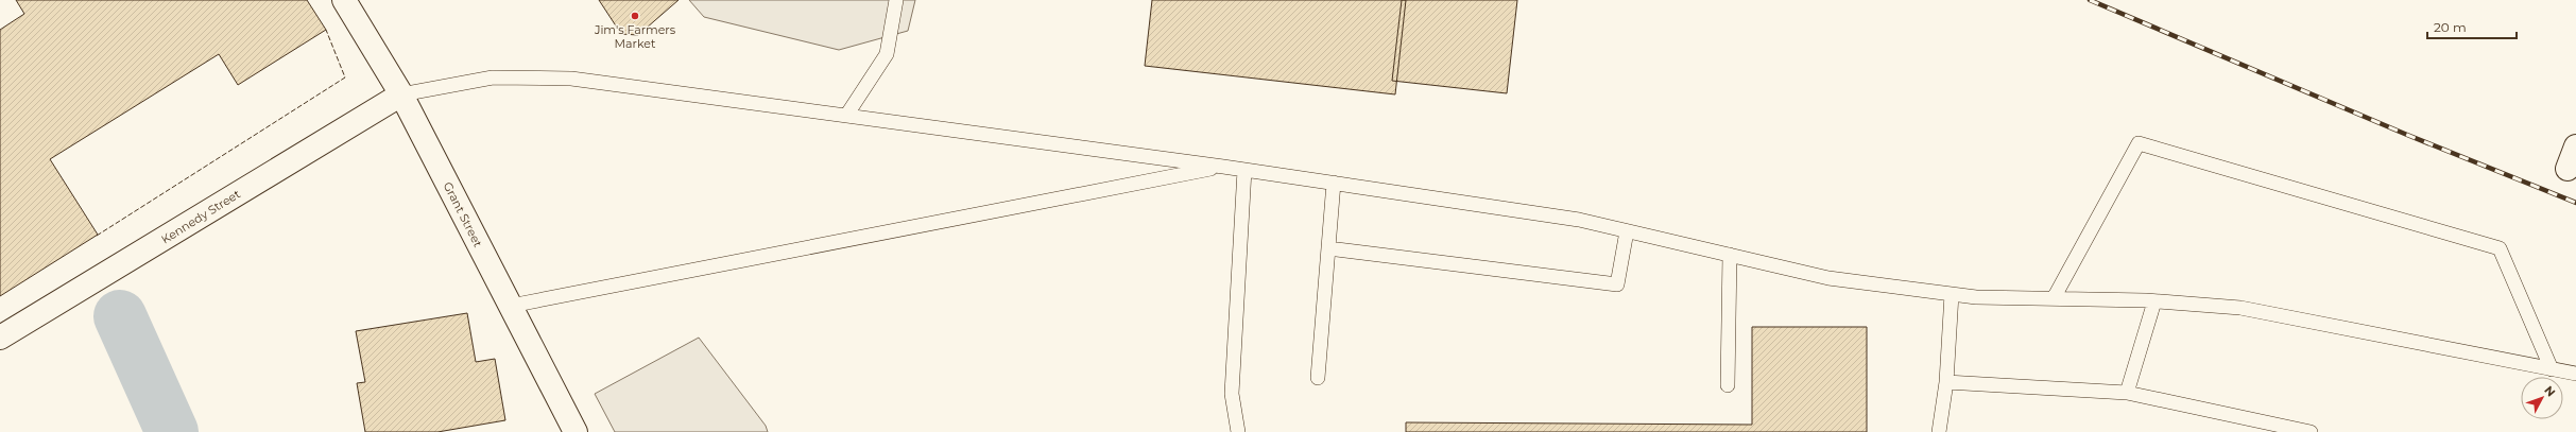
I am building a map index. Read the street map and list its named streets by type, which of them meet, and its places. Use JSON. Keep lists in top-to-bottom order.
{
  "streets": {
    "street": ["Grant Street", "Kennedy Street"]
  },
  "crossings": [
    ["Grant Street", "Kennedy Street"]
  ],
  "places": ["Jim's Farmers Market"],
  "scale_bar": "20 m",
  "north": "top right"
}
